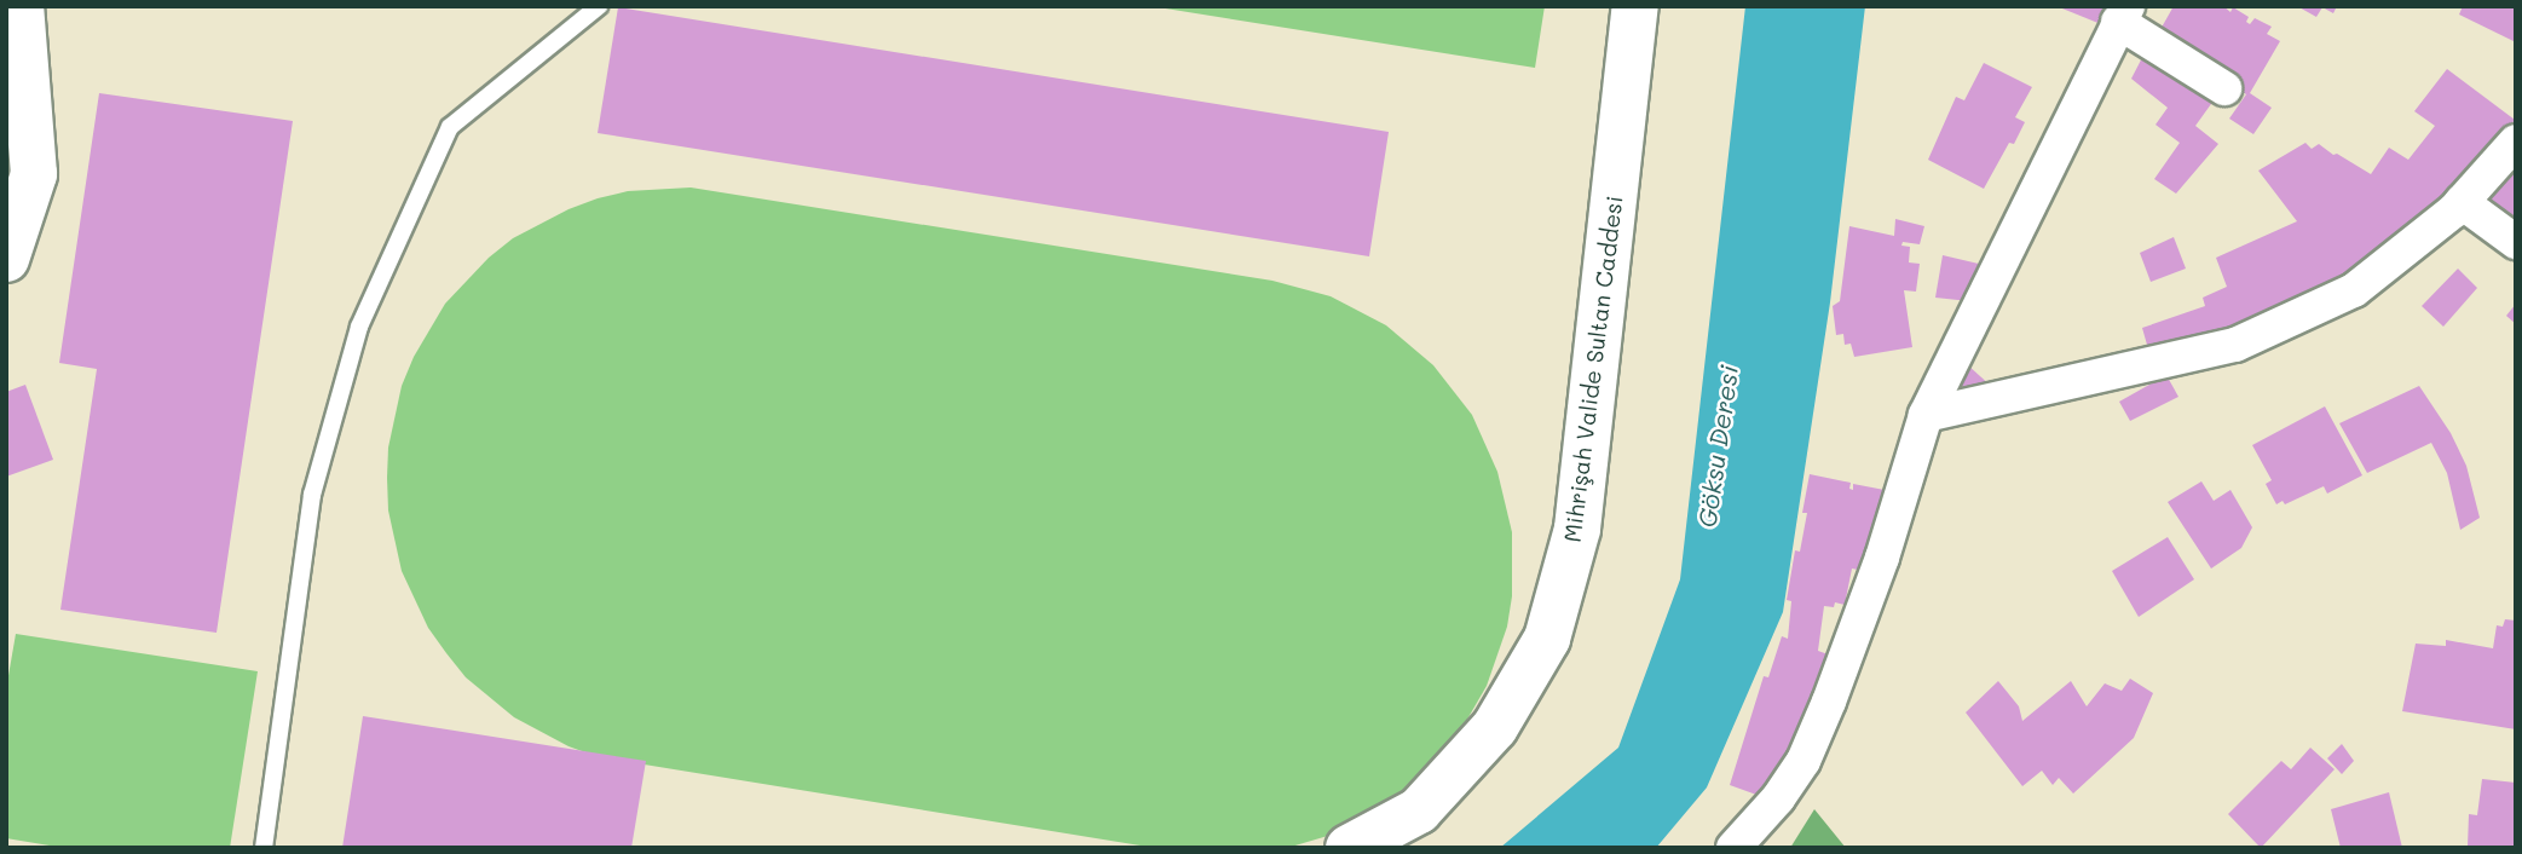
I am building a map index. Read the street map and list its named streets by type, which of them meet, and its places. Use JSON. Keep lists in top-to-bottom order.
{
  "streets": {
    "main road": ["Mihrişah Valide Sultan Caddesi"]
  },
  "water": ["Göksu Deresi"]
}
